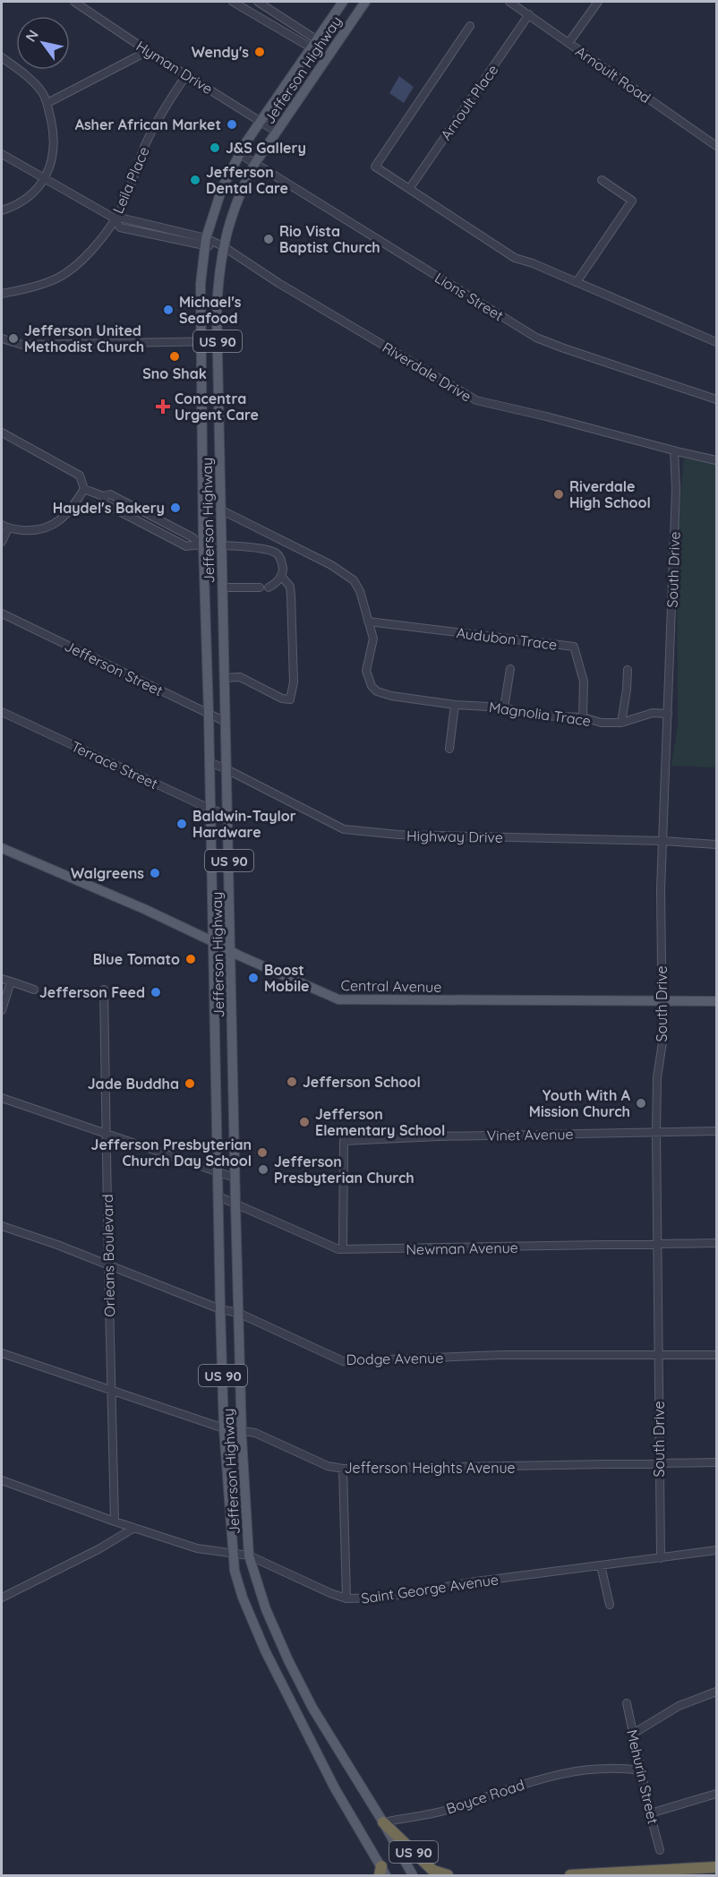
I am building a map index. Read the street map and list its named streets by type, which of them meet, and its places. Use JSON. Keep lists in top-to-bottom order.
{
  "streets": {
    "highway": ["US 90"],
    "main road": ["Jefferson Highway", "Central Avenue"],
    "street": [
      "Hyman Drive",
      "Arnoult Road",
      "Arnoult Place",
      "Leila Place",
      "Lions Street",
      "Riverdale Drive",
      "South Drive",
      "Audubon Trace",
      "Jefferson Street",
      "Magnolia Trace",
      "Terrace Street",
      "Highway Drive",
      "Vinet Avenue",
      "Newman Avenue",
      "Orleans Boulevard",
      "Dodge Avenue",
      "Jefferson Heights Avenue",
      "Saint George Avenue",
      "Mehurin Street",
      "Boyce Road"
    ]
  },
  "crossings": [
    ["Hyman Drive", "Jefferson Highway"],
    ["Hyman Drive", "Leila Place"],
    ["Jefferson Highway", "Lions Street"],
    ["Jefferson Highway", "US 90"],
    ["Jefferson Highway", "Riverdale Drive"],
    ["Jefferson Highway", "Jefferson Street"],
    ["Jefferson Highway", "Terrace Street"],
    ["Jefferson Highway", "Highway Drive"],
    ["Jefferson Highway", "Central Avenue"],
    ["Jefferson Highway", "Newman Avenue"],
    ["Jefferson Highway", "Dodge Avenue"],
    ["Jefferson Highway", "Jefferson Heights Avenue"],
    ["Jefferson Highway", "Saint George Avenue"],
    ["Jefferson Highway", "Boyce Road"],
    ["Arnoult Road", "Arnoult Place"],
    ["US 90", "Boyce Road"],
    ["Riverdale Drive", "South Drive"],
    ["South Drive", "Magnolia Trace"],
    ["South Drive", "Highway Drive"],
    ["South Drive", "Central Avenue"],
    ["South Drive", "Vinet Avenue"],
    ["South Drive", "Newman Avenue"],
    ["South Drive", "Dodge Avenue"],
    ["South Drive", "Jefferson Heights Avenue"],
    ["South Drive", "Saint George Avenue"],
    ["Audubon Trace", "Magnolia Trace"],
    ["Vinet Avenue", "Newman Avenue"],
    ["Orleans Boulevard", "Dodge Avenue"],
    ["Orleans Boulevard", "Jefferson Heights Avenue"],
    ["Orleans Boulevard", "Saint George Avenue"],
    ["Mehurin Street", "Boyce Road"]
  ],
  "places": {
    "other": [
      "Wendy's",
      "Asher African Market",
      "J&S Gallery",
      "Jefferson Dental Care",
      "Rio Vista Baptist Church",
      "Michael's Seafood",
      "Jefferson United Methodist Church",
      "Sno Shak",
      "Riverdale High School",
      "Haydel's Bakery",
      "Baldwin-Taylor Hardware",
      "Walgreens",
      "Blue Tomato",
      "Boost Mobile",
      "Jefferson Feed",
      "Jefferson School",
      "Jade Buddha",
      "Youth With A Mission Church",
      "Jefferson Elementary School",
      "Jefferson Presbyterian Church Day School",
      "Jefferson Presbyterian Church"
    ],
    "health": ["Concentra Urgent Care"]
  },
  "north": "top left"
}
